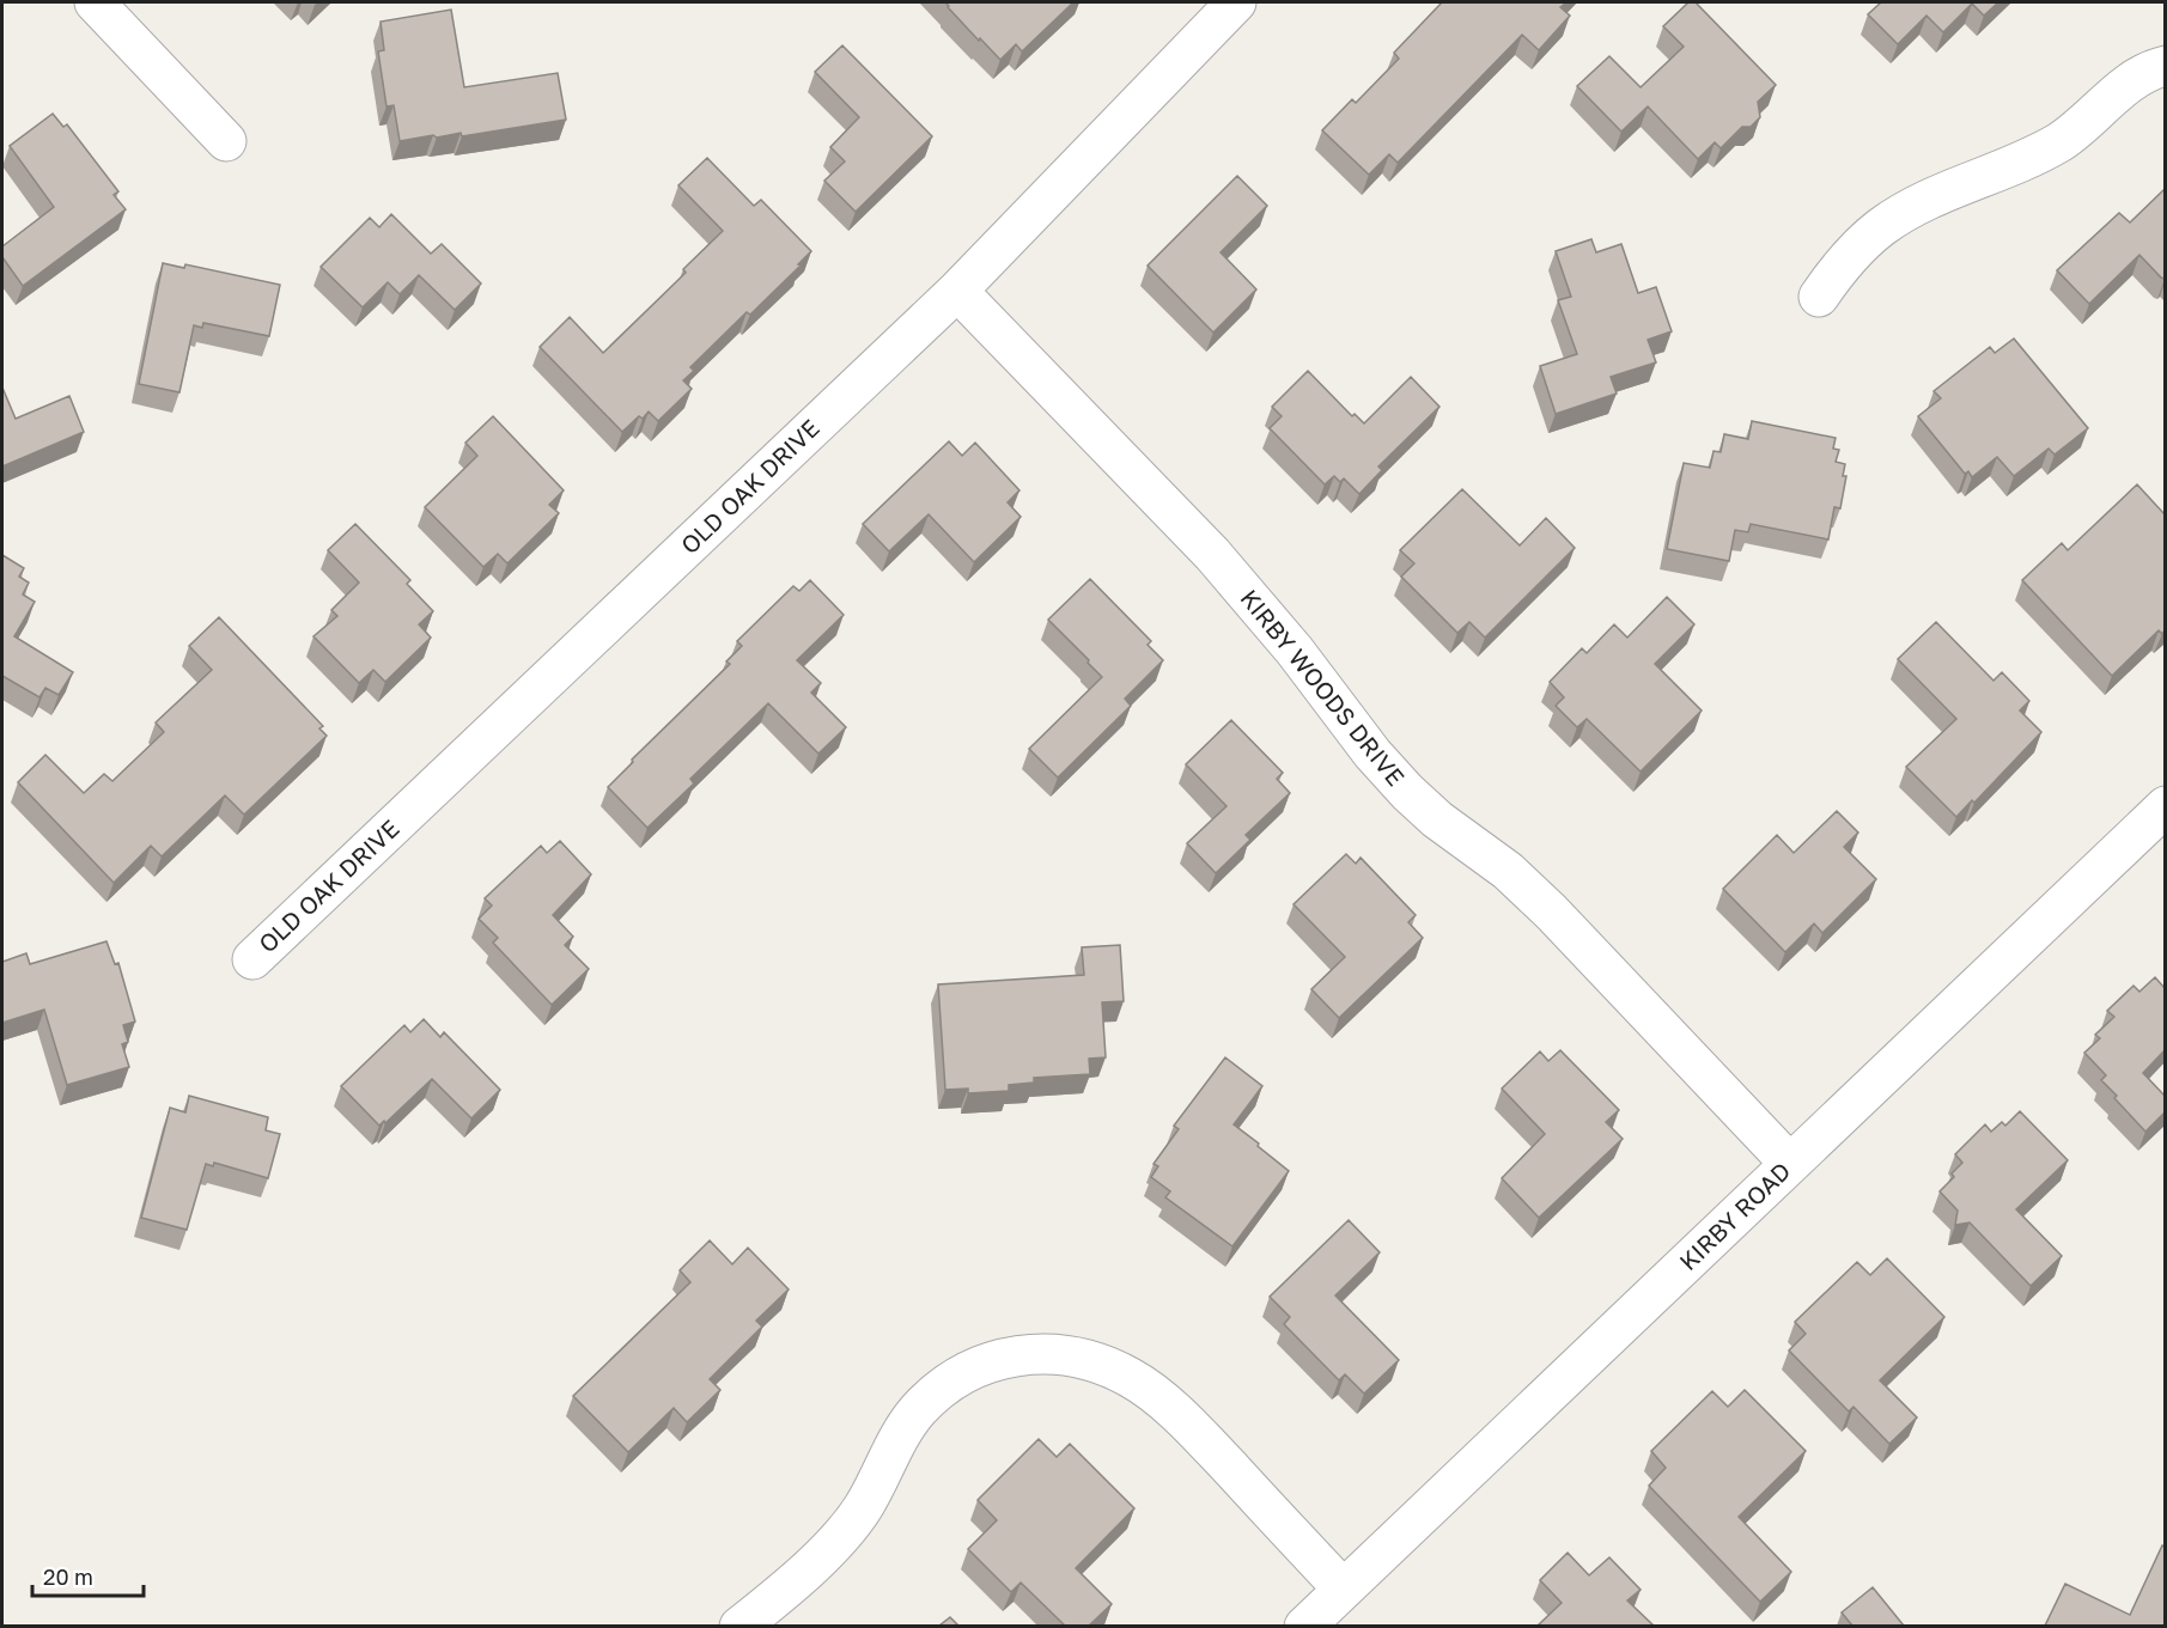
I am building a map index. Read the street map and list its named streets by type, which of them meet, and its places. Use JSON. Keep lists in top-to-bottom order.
{
  "streets": {
    "street": ["OLD OAK DRIVE", "KIRBY WOODS DRIVE", "KIRBY ROAD"]
  },
  "crossings": [
    ["OLD OAK DRIVE", "KIRBY WOODS DRIVE"],
    ["KIRBY WOODS DRIVE", "KIRBY ROAD"]
  ],
  "scale_bar": "20 m"
}
